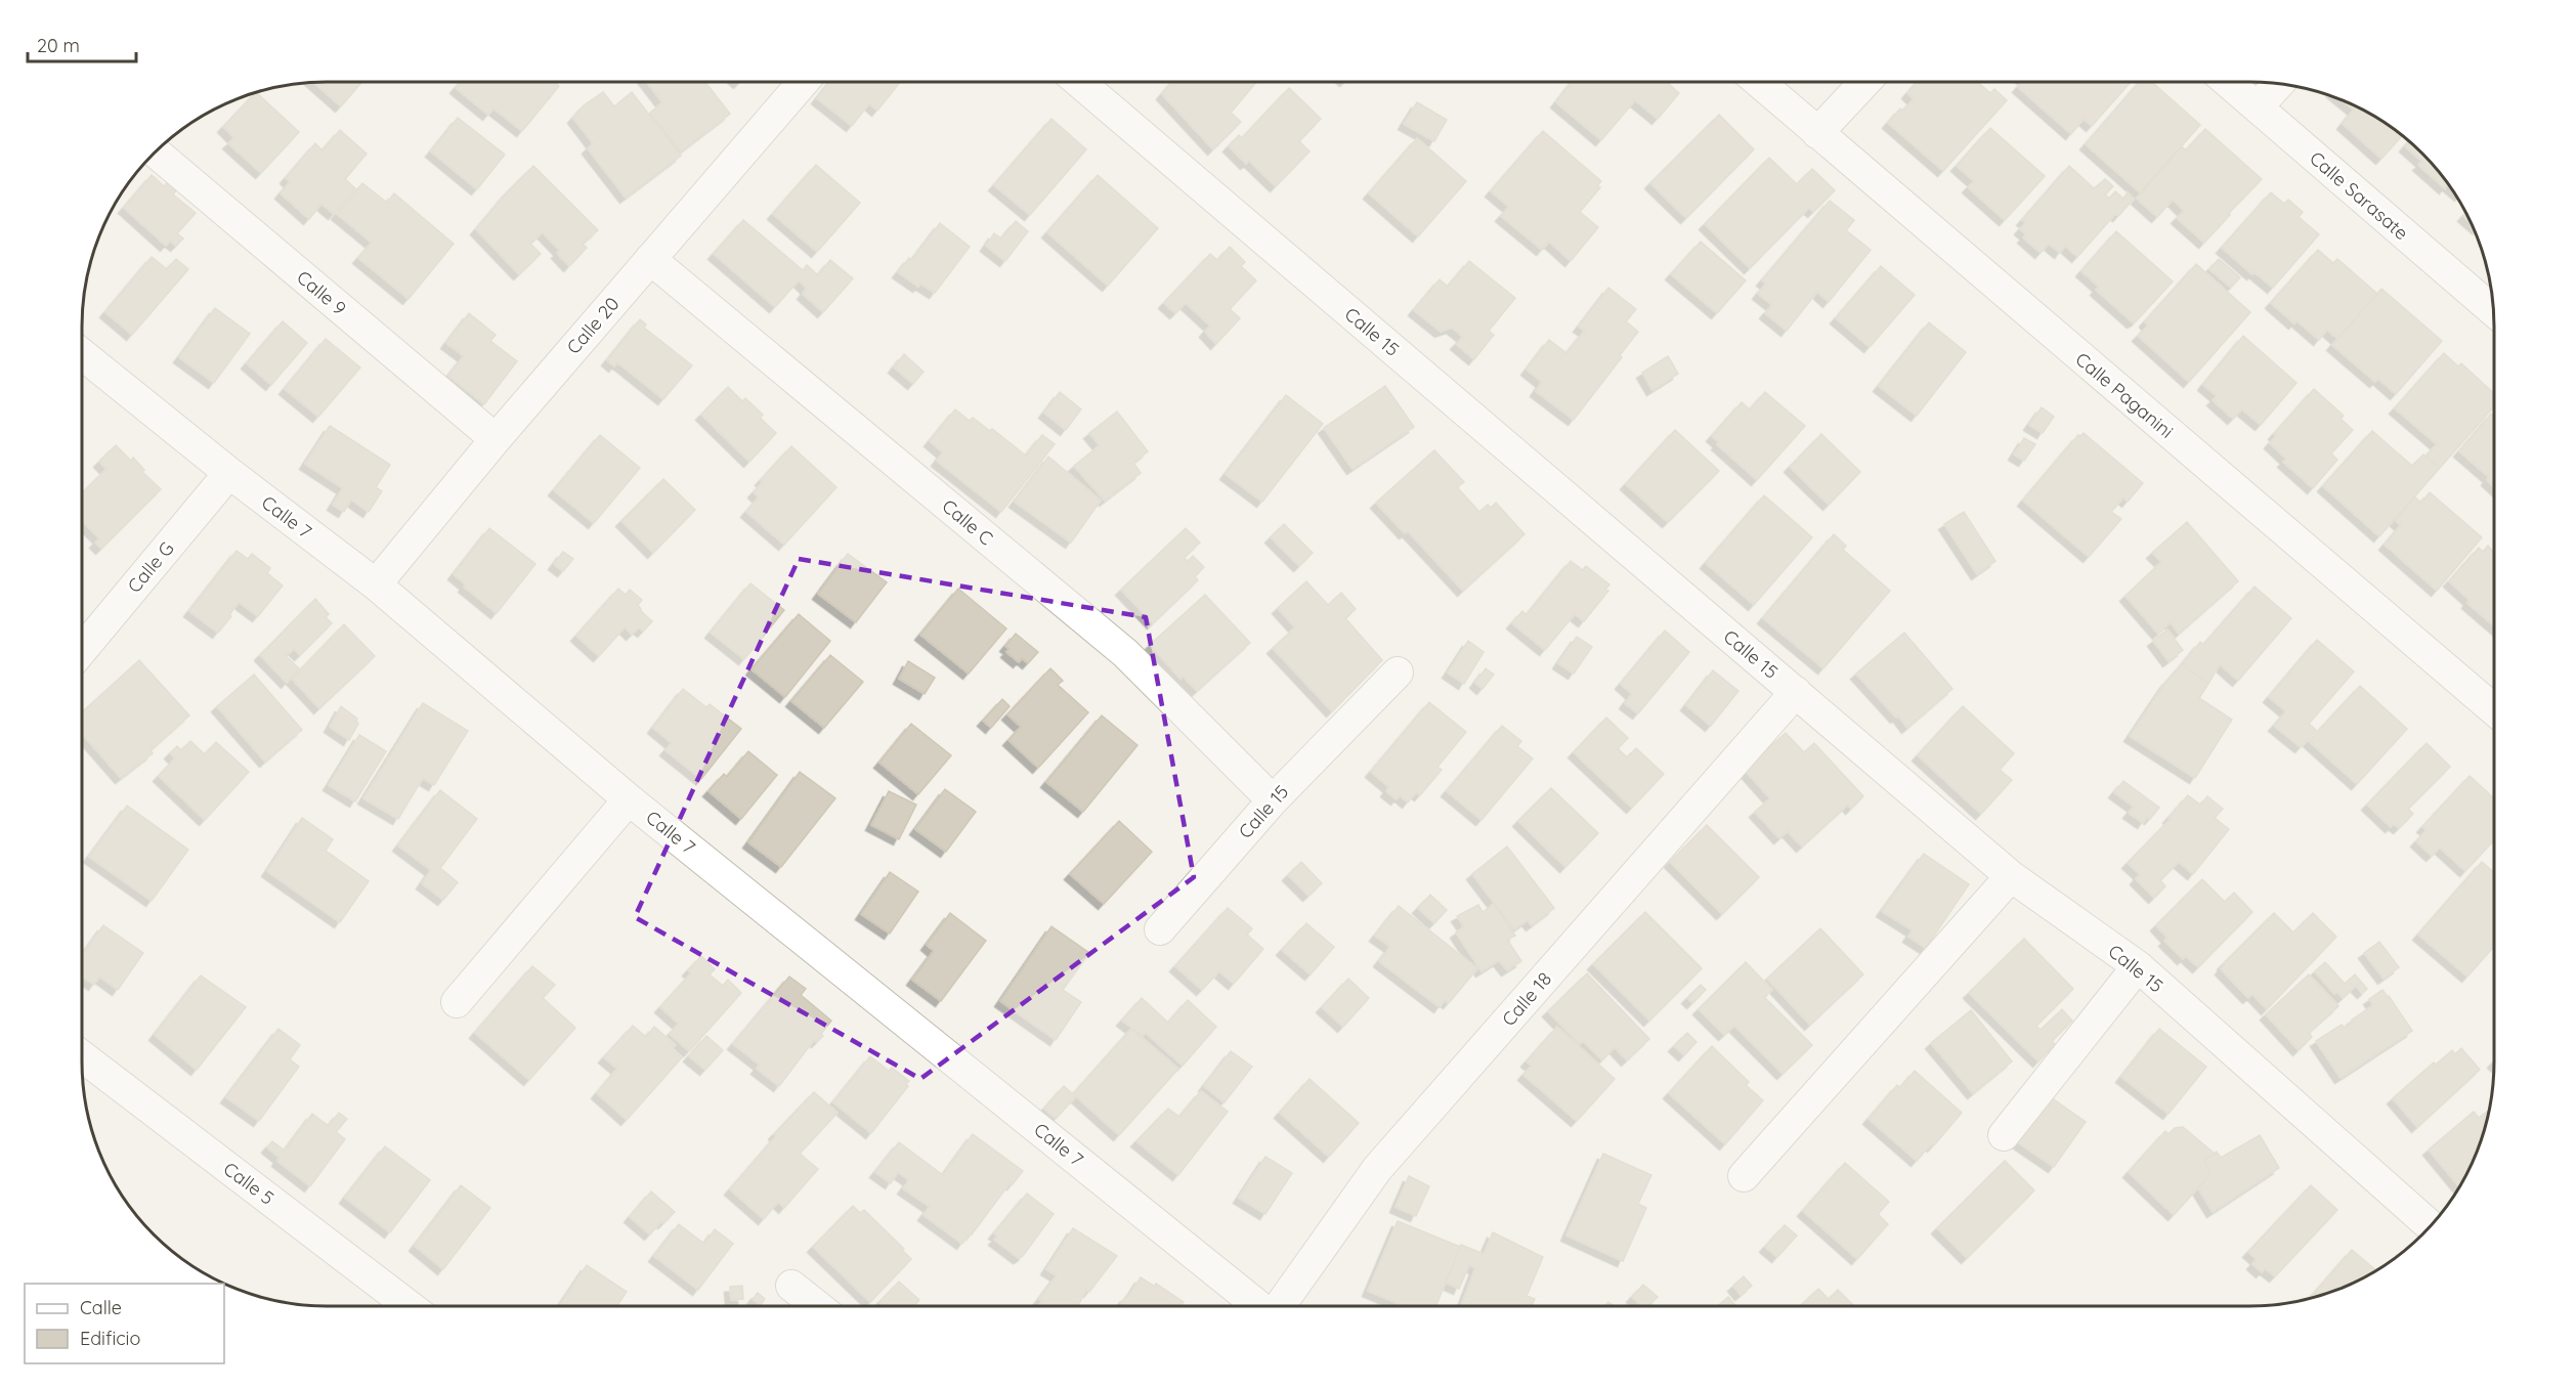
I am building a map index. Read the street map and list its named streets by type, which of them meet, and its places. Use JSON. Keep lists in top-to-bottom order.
{
  "streets": {
    "street": [
      "Calle Sarasate",
      "Calle 9",
      "Calle 20",
      "Calle 15",
      "Calle Paganini",
      "Calle 7",
      "Calle C",
      "Calle G",
      "Calle 18",
      "Calle 5"
    ]
  },
  "crossings": [
    ["Calle 9", "Calle 20"],
    ["Calle 20", "Calle 7"],
    ["Calle 20", "Calle C"],
    ["Calle 15", "Calle C"],
    ["Calle 15", "Calle 18"],
    ["Calle 7", "Calle G"]
  ],
  "legend": ["Calle", "Edificio"],
  "scale_bar": "20 m"
}
